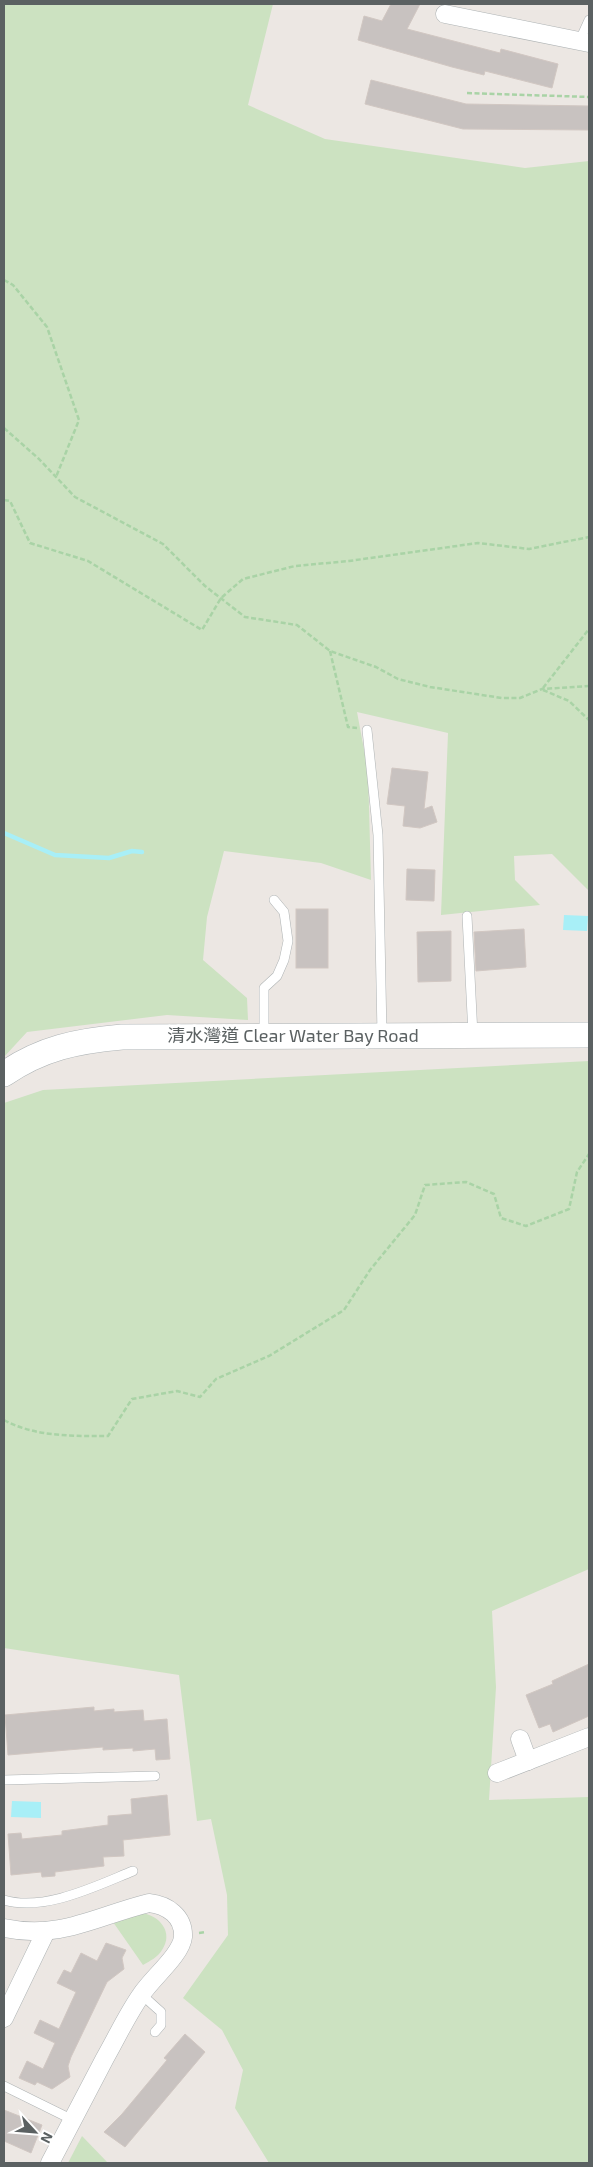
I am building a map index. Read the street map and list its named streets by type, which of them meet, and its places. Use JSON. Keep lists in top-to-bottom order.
{
  "streets": {
    "main road": ["清水灣道 Clear Water Bay Road"]
  },
  "north": "bottom right"
}
